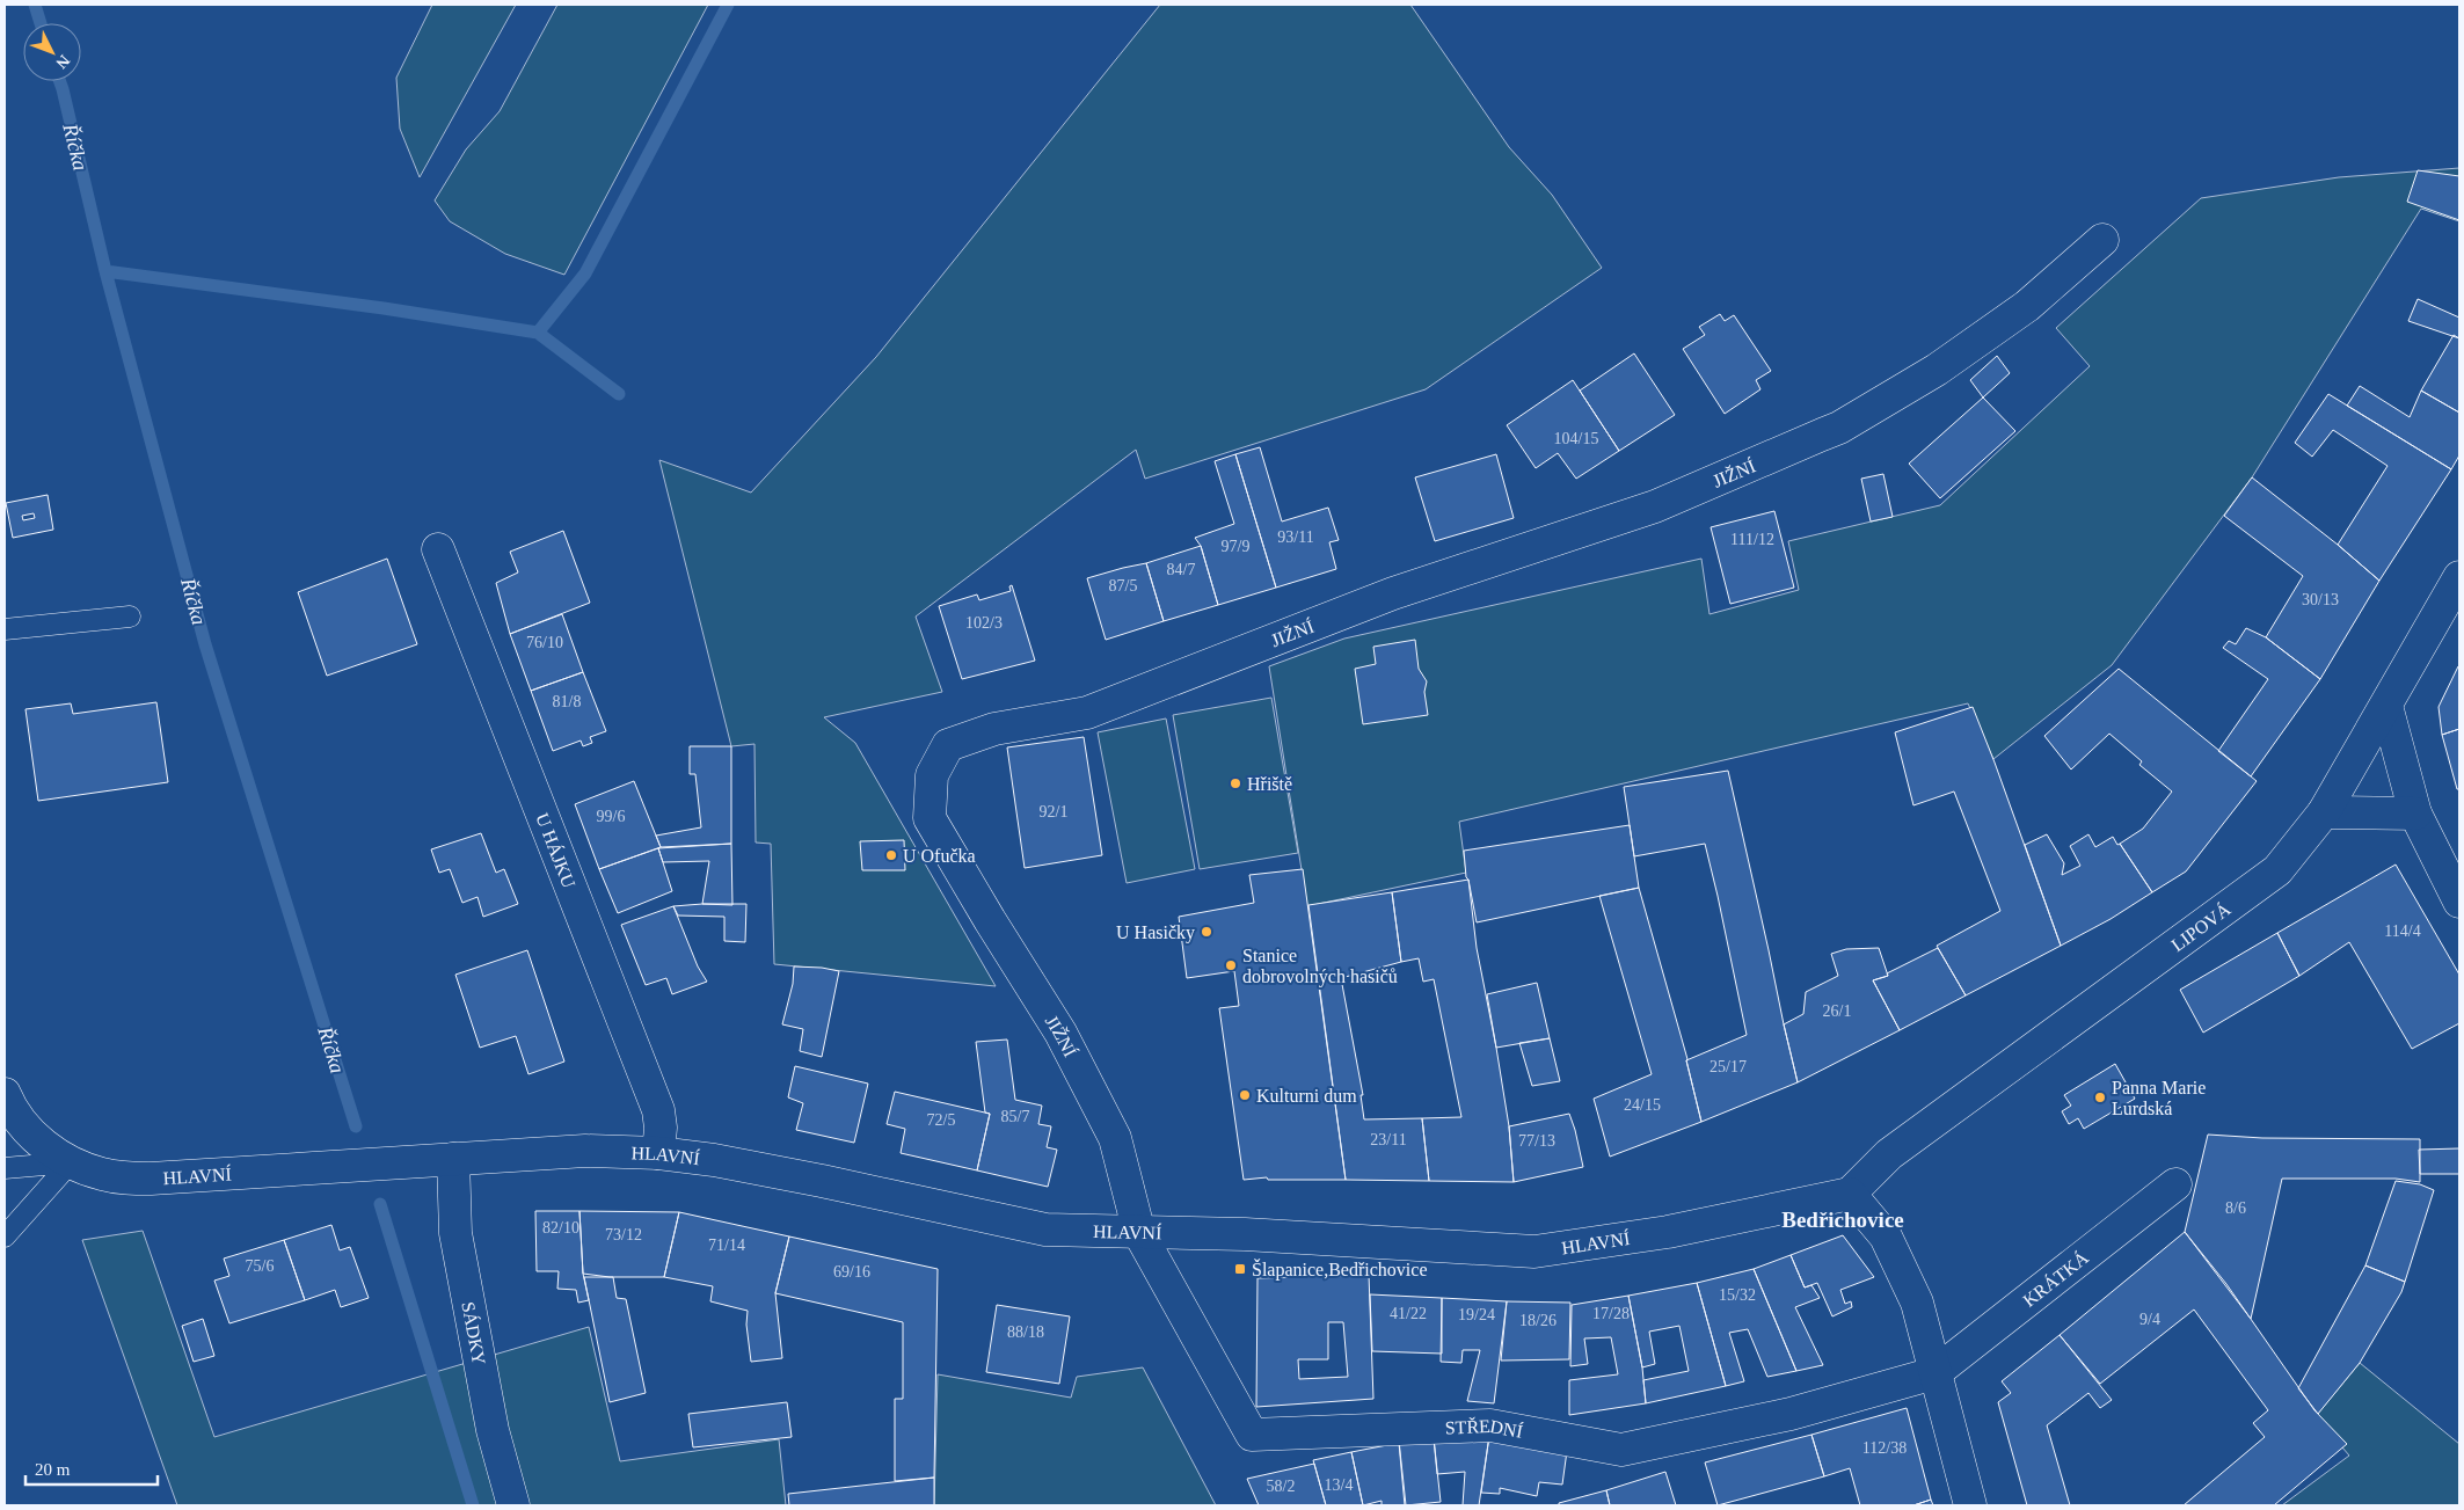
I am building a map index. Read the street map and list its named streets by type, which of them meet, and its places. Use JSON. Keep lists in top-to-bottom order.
{
  "streets": {
    "street": [
      "JIŽNÍ",
      "U HÁJKU",
      "LIPOVÁ",
      "HLAVNÍ",
      "KRÁTKÁ",
      "SÁDKY",
      "STŘEDNÍ"
    ]
  },
  "crossings": [
    ["JIŽNÍ", "HLAVNÍ"],
    ["JIŽNÍ", "STŘEDNÍ"],
    ["U HÁJKU", "HLAVNÍ"],
    ["LIPOVÁ", "HLAVNÍ"],
    ["HLAVNÍ", "SÁDKY"],
    ["HLAVNÍ", "STŘEDNÍ"],
    ["KRÁTKÁ", "STŘEDNÍ"]
  ],
  "districts": ["Bedřichovice"],
  "water": ["Říčka"],
  "places": {
    "other": [
      "Hřiště",
      "U Ofučka",
      "U Hasičky",
      "Stanice dobrovolných hasičů",
      "Kulturni dum",
      "Panna Marie Lurdská"
    ],
    "transit": ["Šlapanice,Bedřichovice"]
  },
  "house_numbers": [
    "104/15",
    "93/11",
    "111/12",
    "97/9",
    "84/7",
    "87/5",
    "30/13",
    "102/3",
    "76/10",
    "81/8",
    "92/1",
    "99/6",
    "114/4",
    "26/1",
    "25/17",
    "24/15",
    "85/7",
    "72/5",
    "23/11",
    "77/13",
    "8/6",
    "82/10",
    "73/12",
    "71/14",
    "75/6",
    "69/16",
    "15/32",
    "41/22",
    "17/28",
    "19/24",
    "9/4",
    "18/26",
    "88/18",
    "112/38",
    "13/4",
    "58/2"
  ],
  "scale_bar": "20 m",
  "north": "bottom right"
}
